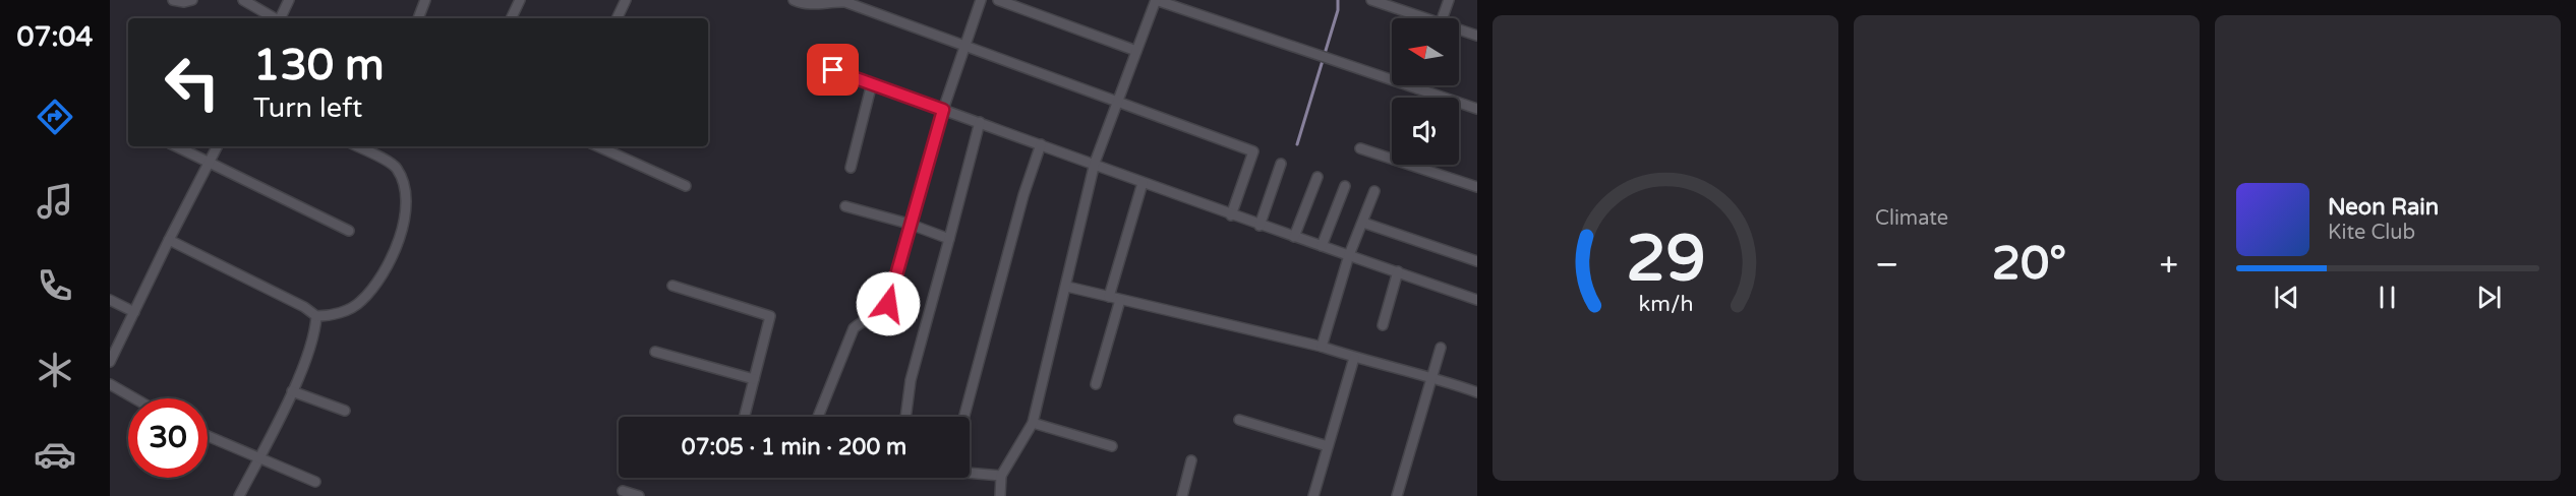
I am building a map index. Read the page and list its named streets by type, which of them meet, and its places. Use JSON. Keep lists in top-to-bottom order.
{
  "north": "left",
  "page": {
    "tabs": "07:04",
    "tile": "Climate",
    "turn": ["130 m", "Turn left"],
    "song": ["Neon Rain", "Kite Club"],
    "heat": ["−", "20°", "+"],
    "limit": "30",
    "trip": "07:05 · 1 min · 200 m",
    "gauge": ["29", "km/h"]
  }
}
